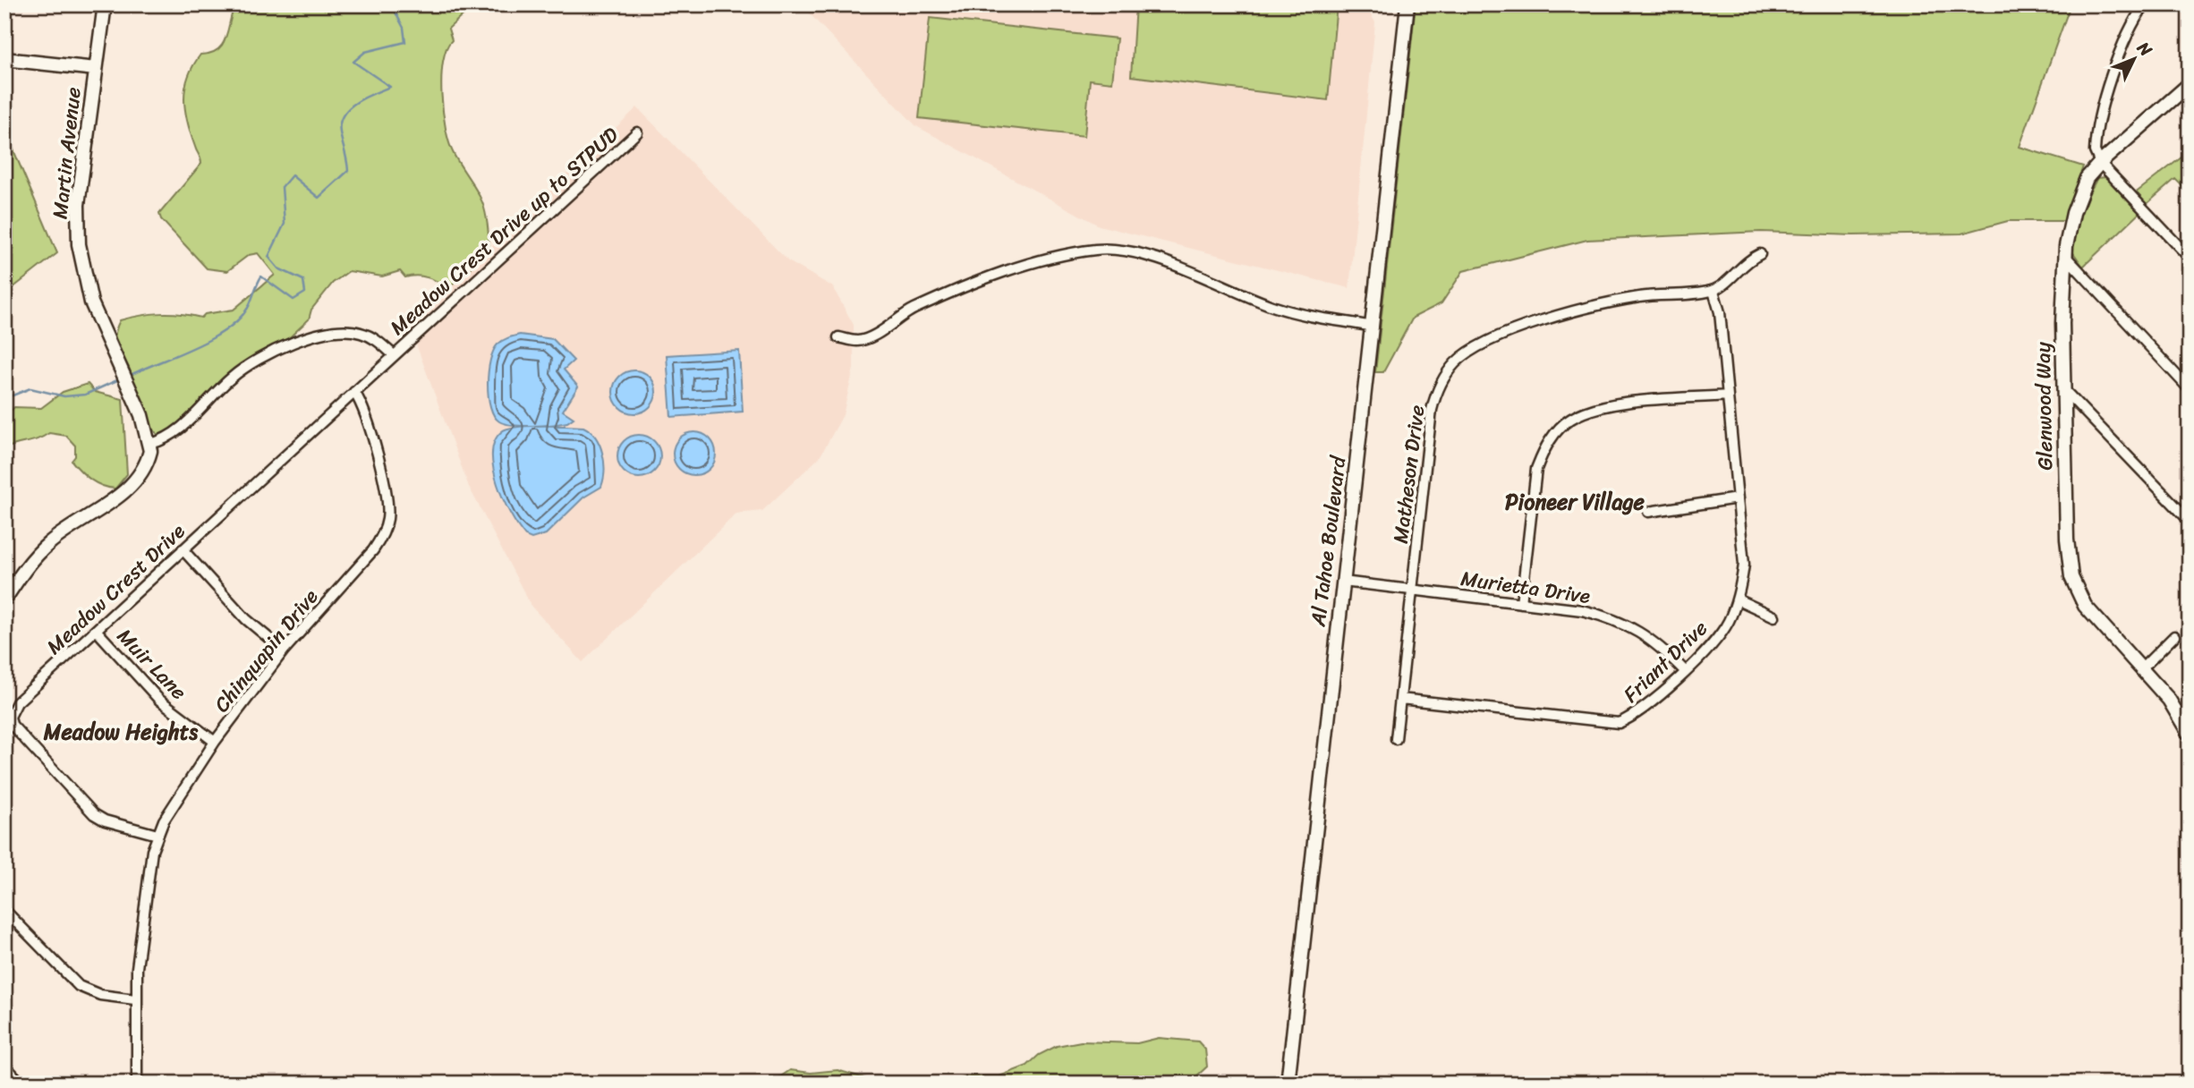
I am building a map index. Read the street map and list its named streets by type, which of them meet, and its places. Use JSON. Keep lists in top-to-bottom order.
{
  "streets": {
    "street": [
      "Martin Avenue",
      "Meadow Crest Drive up to STPUD",
      "Glenwood Way",
      "Matheson Drive",
      "Al Tahoe Boulevard",
      "Murietta Drive",
      "Meadow Crest Drive",
      "Chinquapin Drive",
      "Friant Drive",
      "Muir Lane"
    ]
  },
  "crossings": [
    ["Meadow Crest Drive up to STPUD", "Meadow Crest Drive"],
    ["Matheson Drive", "Murietta Drive"],
    ["Matheson Drive", "Friant Drive"],
    ["Al Tahoe Boulevard", "Murietta Drive"],
    ["Murietta Drive", "Friant Drive"],
    ["Meadow Crest Drive", "Chinquapin Drive"],
    ["Meadow Crest Drive", "Muir Lane"],
    ["Chinquapin Drive", "Muir Lane"]
  ],
  "districts": ["Pioneer Village", "Meadow Heights"],
  "north": "top right"
}
